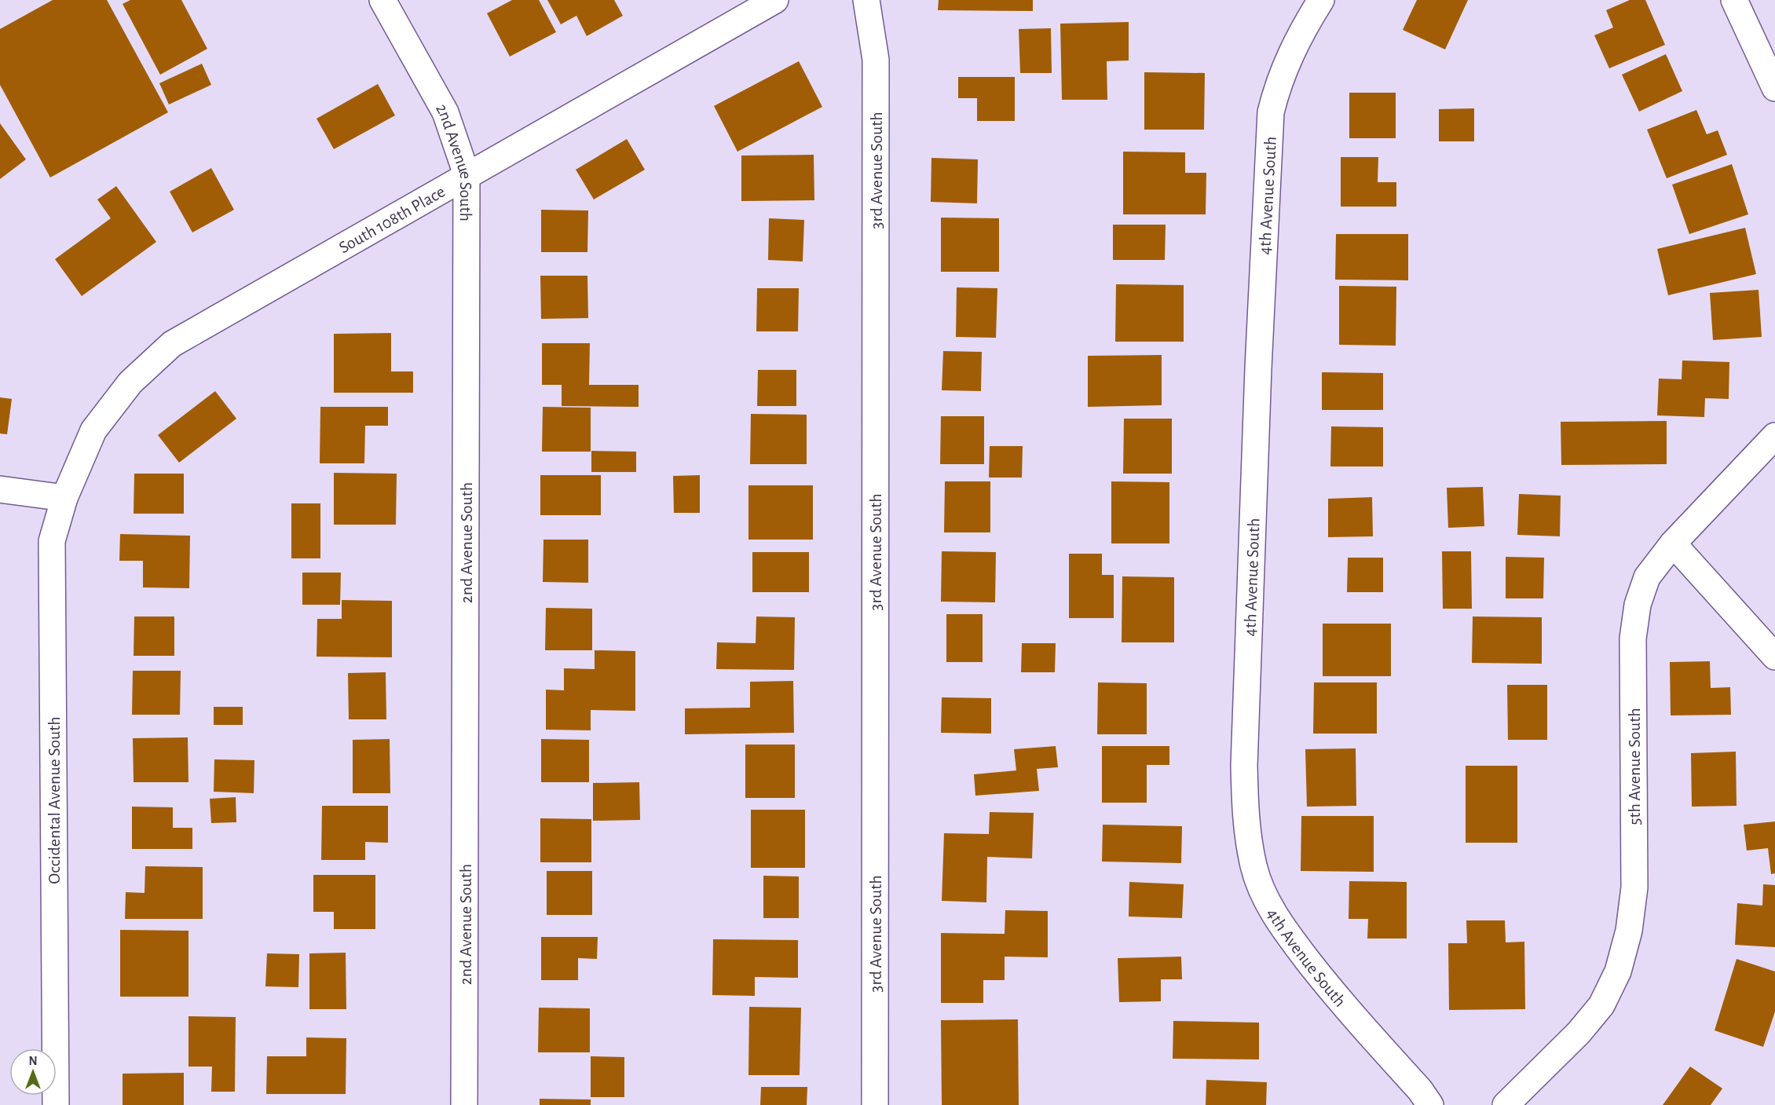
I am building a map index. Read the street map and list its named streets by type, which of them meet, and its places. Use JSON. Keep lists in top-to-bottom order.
{
  "streets": {
    "street": [
      "2nd Avenue South",
      "3rd Avenue South",
      "4th Avenue South",
      "South 108th Place",
      "5th Avenue South",
      "Occidental Avenue South"
    ]
  },
  "crossings": [
    ["2nd Avenue South", "South 108th Place"],
    ["South 108th Place", "Occidental Avenue South"]
  ],
  "north": "top"
}
